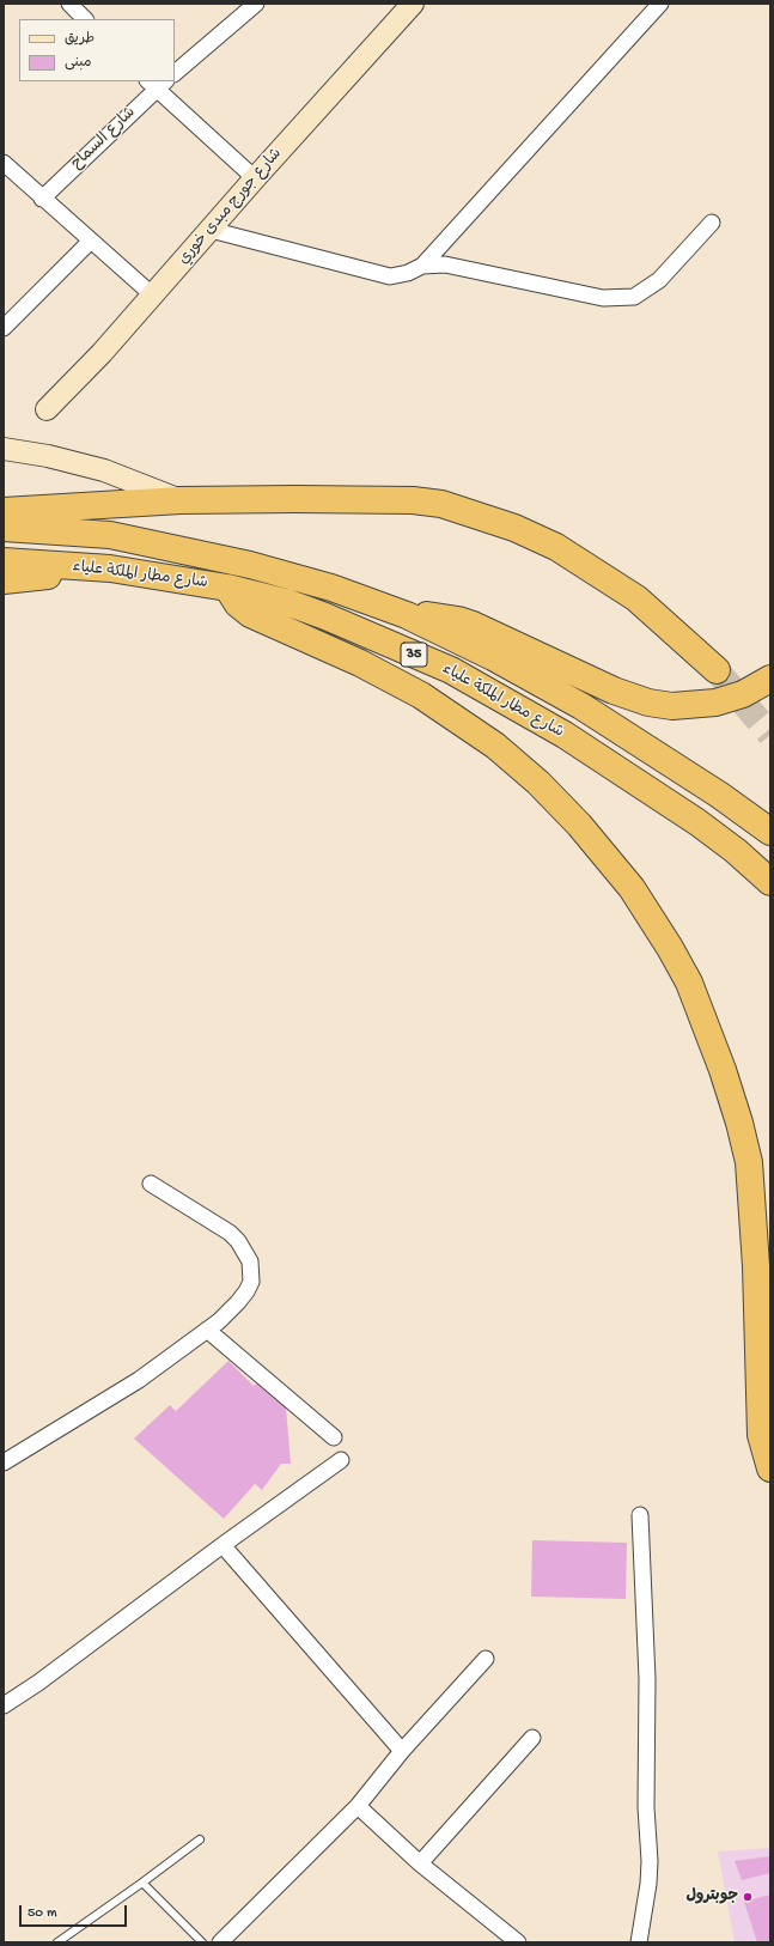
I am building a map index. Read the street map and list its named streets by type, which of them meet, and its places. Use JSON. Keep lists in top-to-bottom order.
{
  "streets": {
    "highway": ["شارع مطار الملكة علياء", "35"],
    "street": ["شارع السماح", "شارع جورج مبدى خوري"]
  },
  "places": ["جوبترول"],
  "legend": ["طريق", "مبنى"],
  "scale_bar": "50 m"
}
